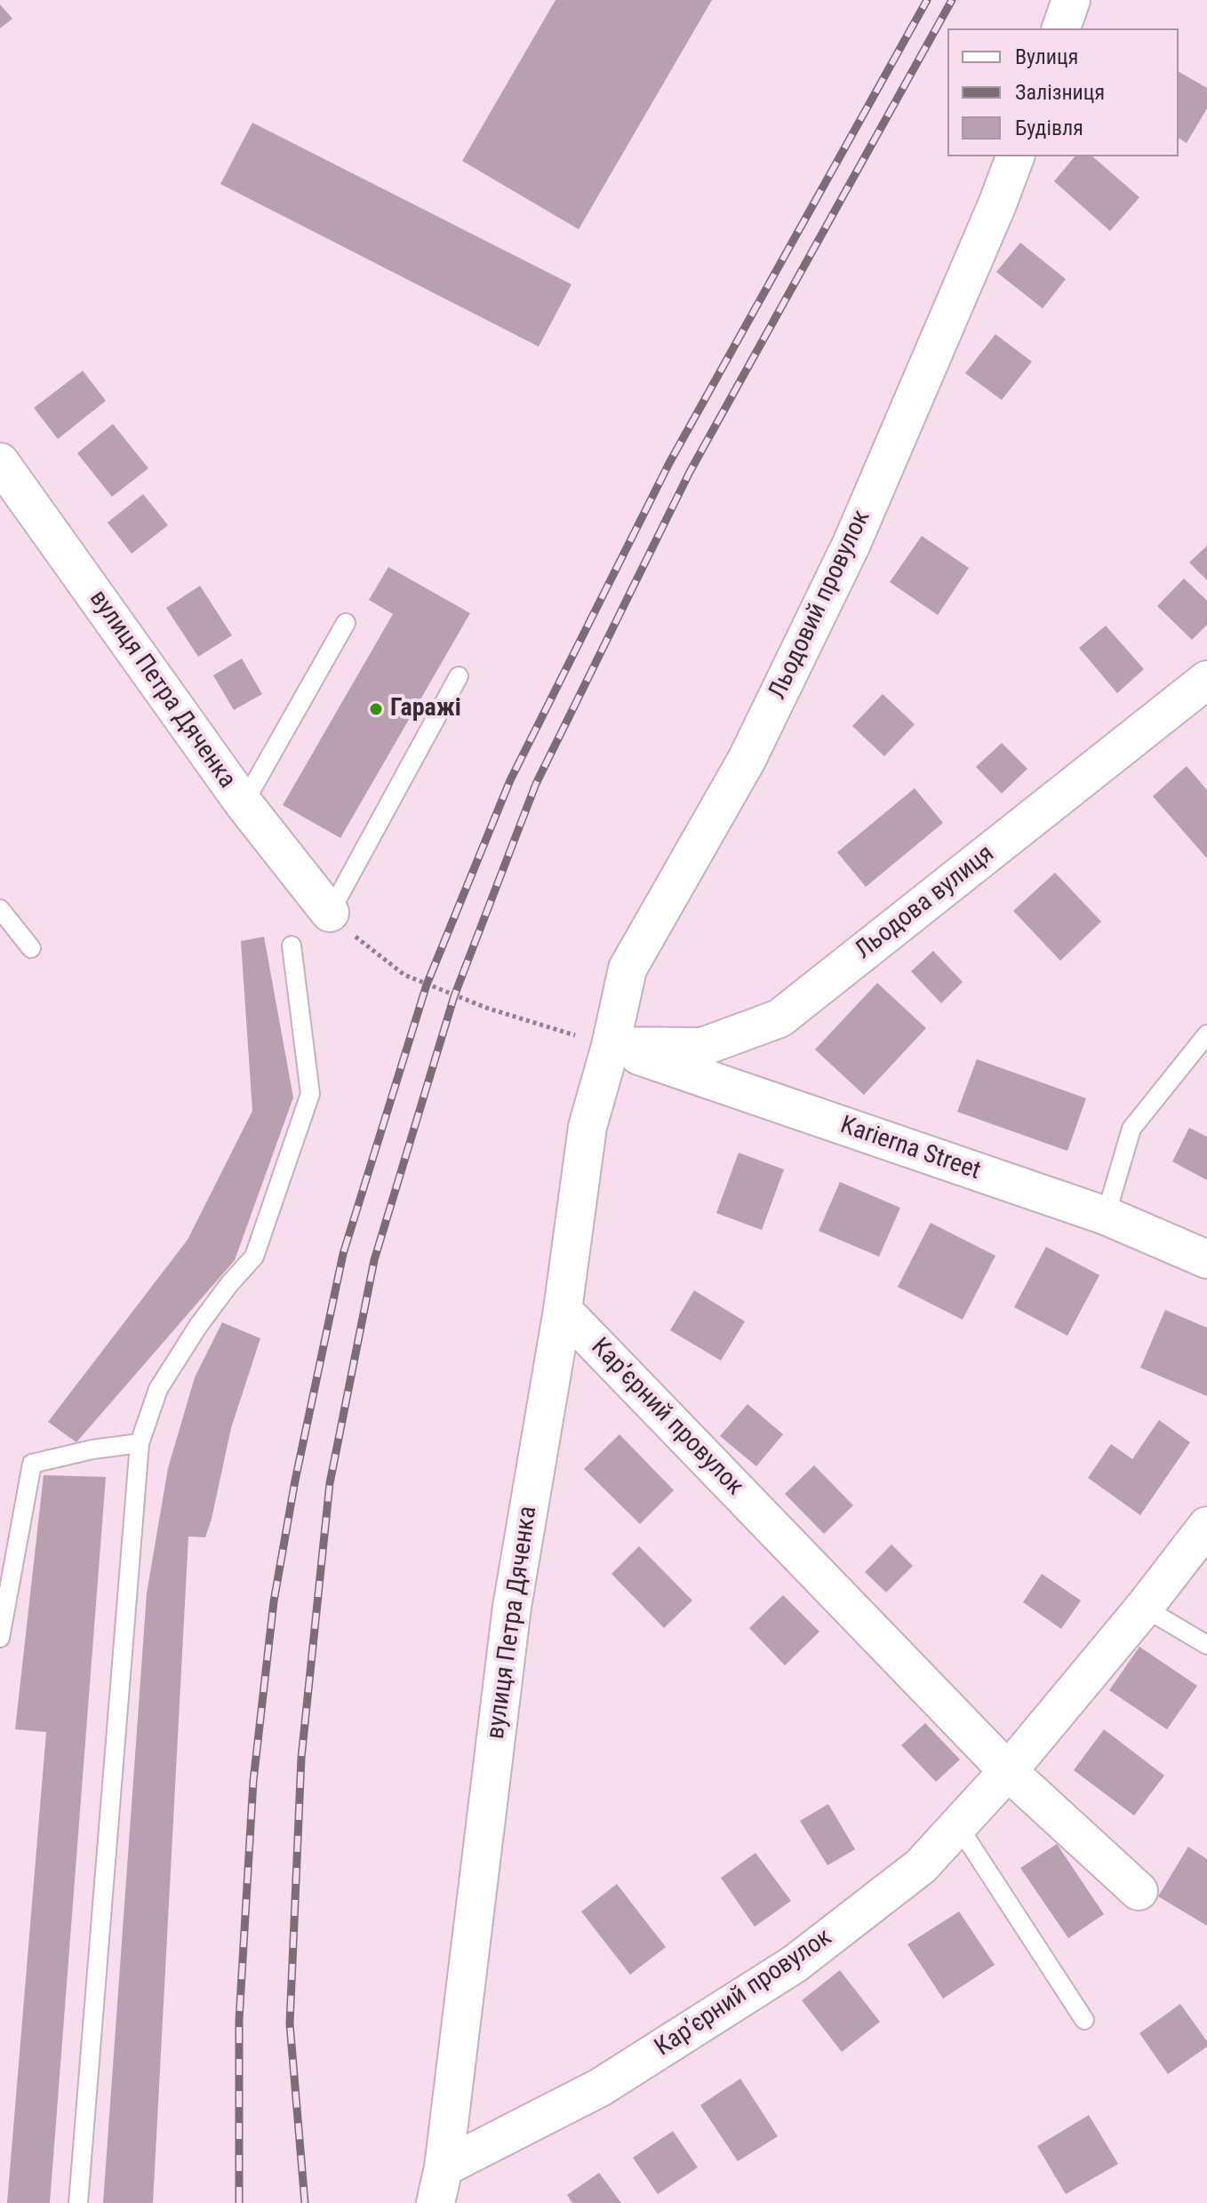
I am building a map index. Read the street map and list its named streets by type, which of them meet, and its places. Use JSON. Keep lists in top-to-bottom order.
{
  "streets": {
    "street": [
      "Льодовий провулок",
      "вулиця Петра Дяченка",
      "Льодова вулиця",
      "Karierna Street",
      "Карʼєрний провулок"
    ]
  },
  "crossings": [
    ["Льодовий провулок", "вулиця Петра Дяченка"],
    ["Льодовий провулок", "Льодова вулиця"],
    ["Льодовий провулок", "Karierna Street"],
    ["вулиця Петра Дяченка", "Льодова вулиця"],
    ["вулиця Петра Дяченка", "Karierna Street"],
    ["вулиця Петра Дяченка", "Карʼєрний провулок"],
    ["Льодова вулиця", "Karierna Street"]
  ],
  "places": ["Гаражі"],
  "legend": ["Вулиця", "Залізниця", "Будівля"]
}
